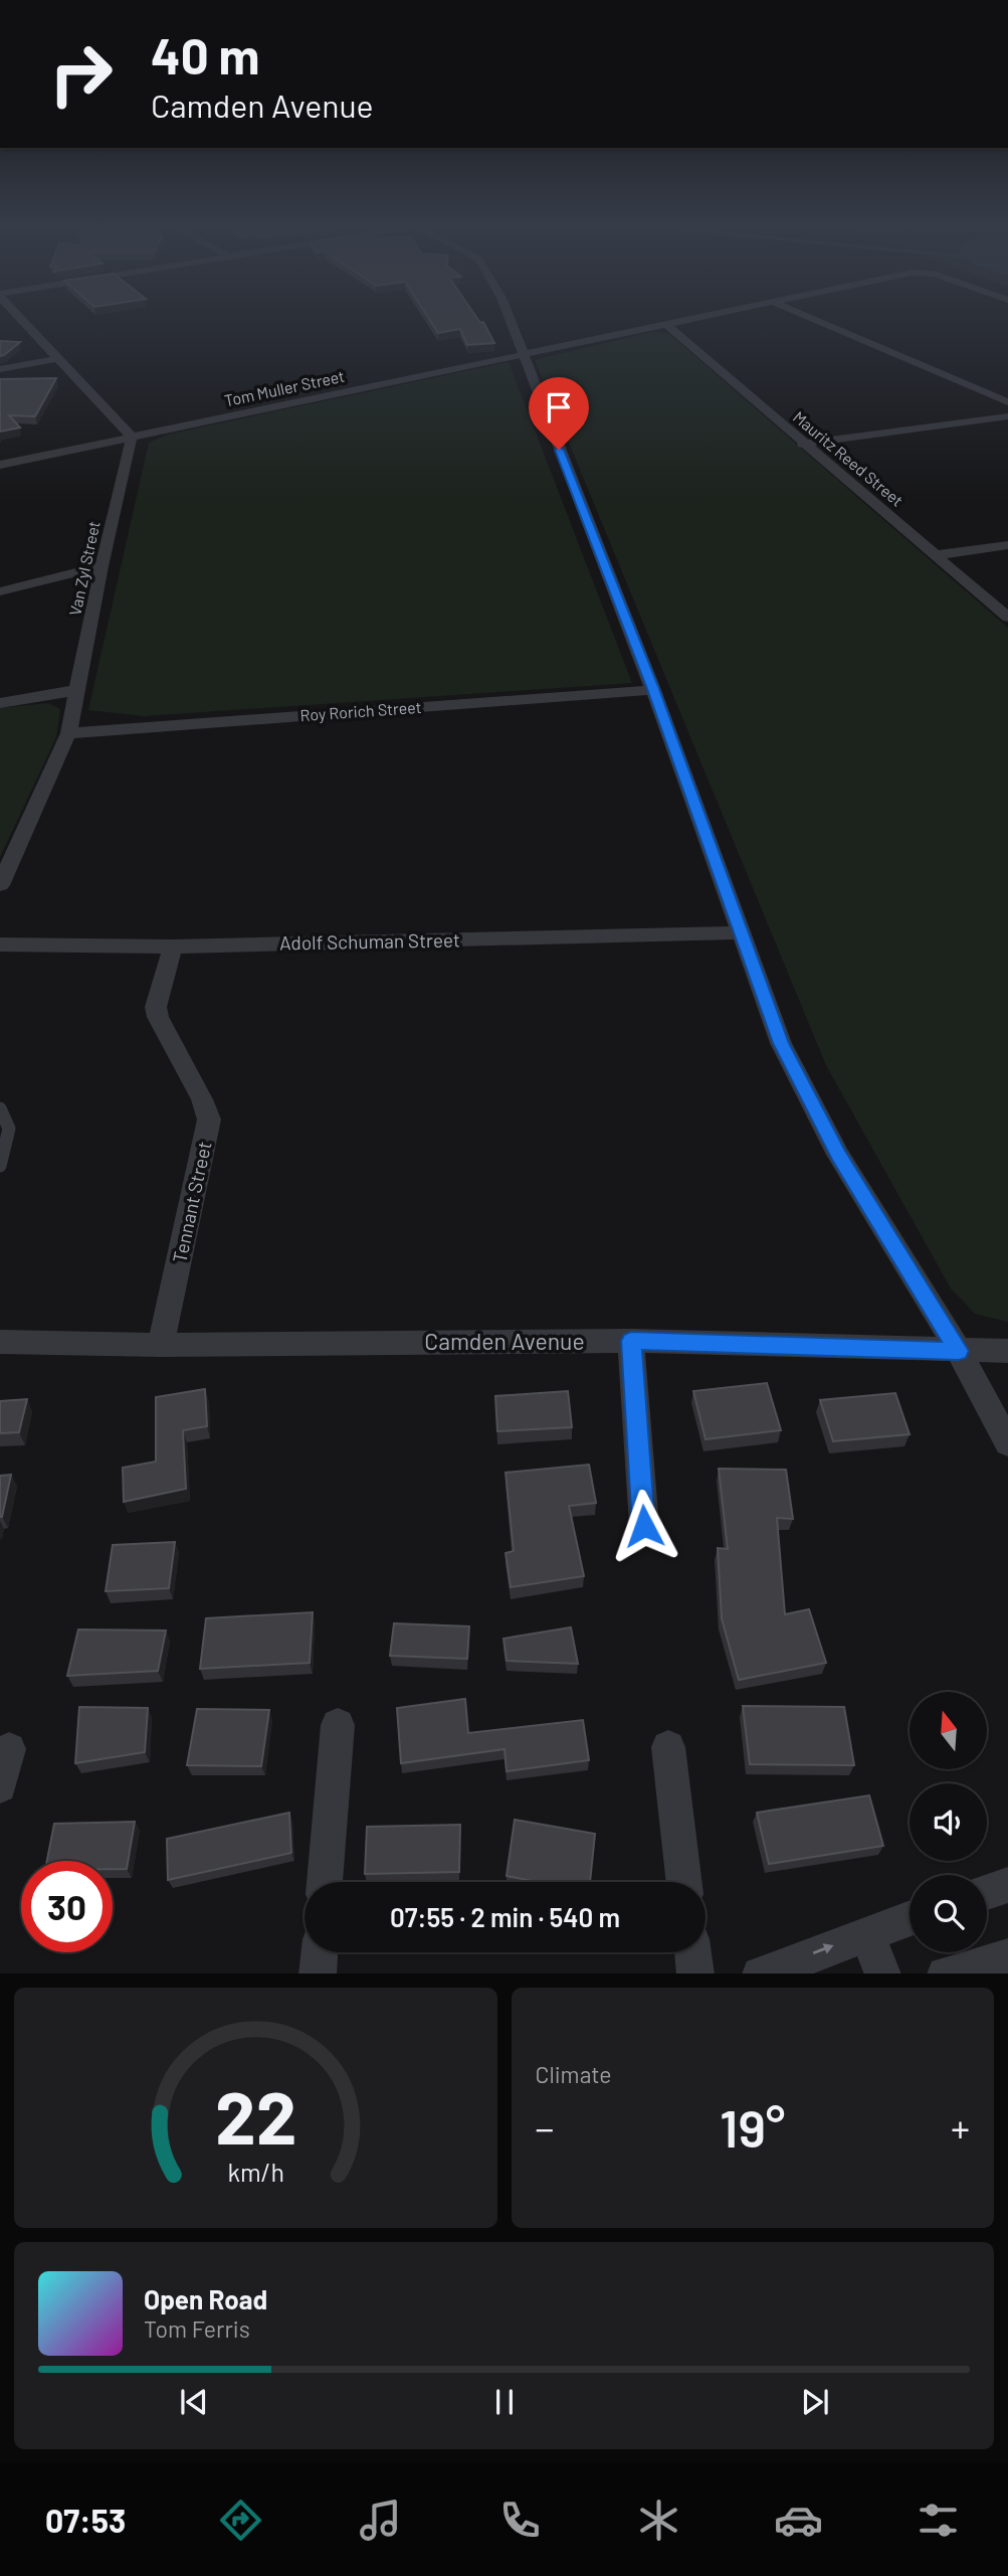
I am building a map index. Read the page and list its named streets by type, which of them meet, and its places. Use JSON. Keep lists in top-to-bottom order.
{
  "streets": {
    "street": [
      "Tom Muller Street",
      "Mauritz Reed Street",
      "Van Zyl Street",
      "Roy Rorich Street",
      "Adolf Schuman Street",
      "Tennant Street",
      "Camden Avenue"
    ]
  },
  "crossings": [
    ["Tom Muller Street", "Mauritz Reed Street"],
    ["Tom Muller Street", "Van Zyl Street"],
    ["Van Zyl Street", "Roy Rorich Street"],
    ["Adolf Schuman Street", "Tennant Street"],
    ["Tennant Street", "Camden Avenue"]
  ],
  "north": "top",
  "page": {
    "turn": ["40 m", "Camden Avenue"],
    "limit": "30",
    "trip": "07:55 · 2 min · 540 m",
    "tile": "Climate",
    "heat": ["−", "19°", "+"],
    "song": ["Open Road", "Tom Ferris"],
    "tabs": "07:53",
    "gauge": ["22", "km/h"]
  }
}
